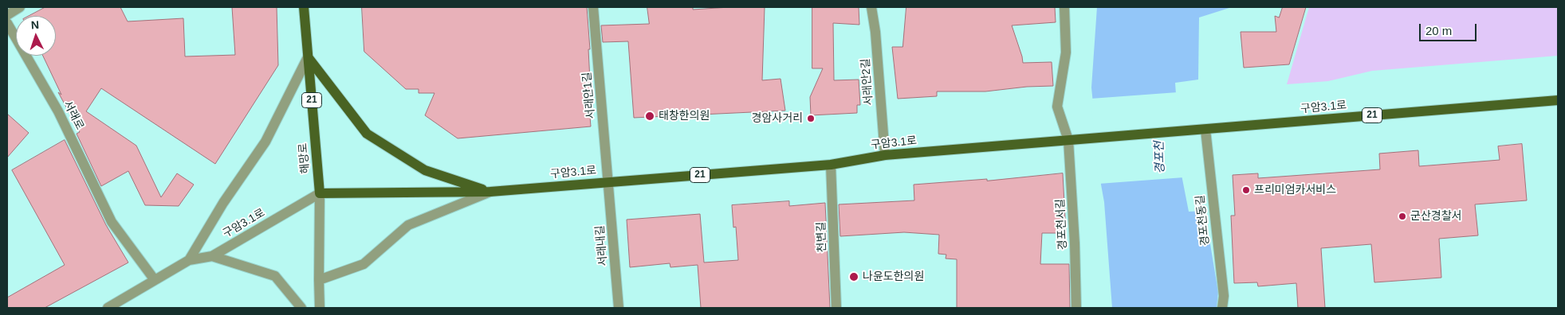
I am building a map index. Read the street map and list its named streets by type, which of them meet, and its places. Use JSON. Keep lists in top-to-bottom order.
{
  "streets": {
    "main road": ["21", "구암3.1로", "해망로"],
    "street": [
      "서래안2길",
      "서래안1길",
      "서래로",
      "경포천동길",
      "경포천서길",
      "천변길",
      "서래내길"
    ]
  },
  "crossings": [
    ["서래안2길", "구암3.1로"],
    ["서래안1길", "구암3.1로"],
    ["서래안1길", "서래내길"],
    ["구암3.1로", "서래로"],
    ["구암3.1로", "해망로"],
    ["구암3.1로", "경포천동길"],
    ["구암3.1로", "경포천서길"],
    ["구암3.1로", "천변길"],
    ["구암3.1로", "서래내길"]
  ],
  "water": ["경포천"],
  "places": [
    "태창한의원",
    "경암사거리",
    "프리미엄카서비스",
    "군산경찰서",
    "나윤도한의원"
  ],
  "scale_bar": "20 m",
  "north": "top"
}
